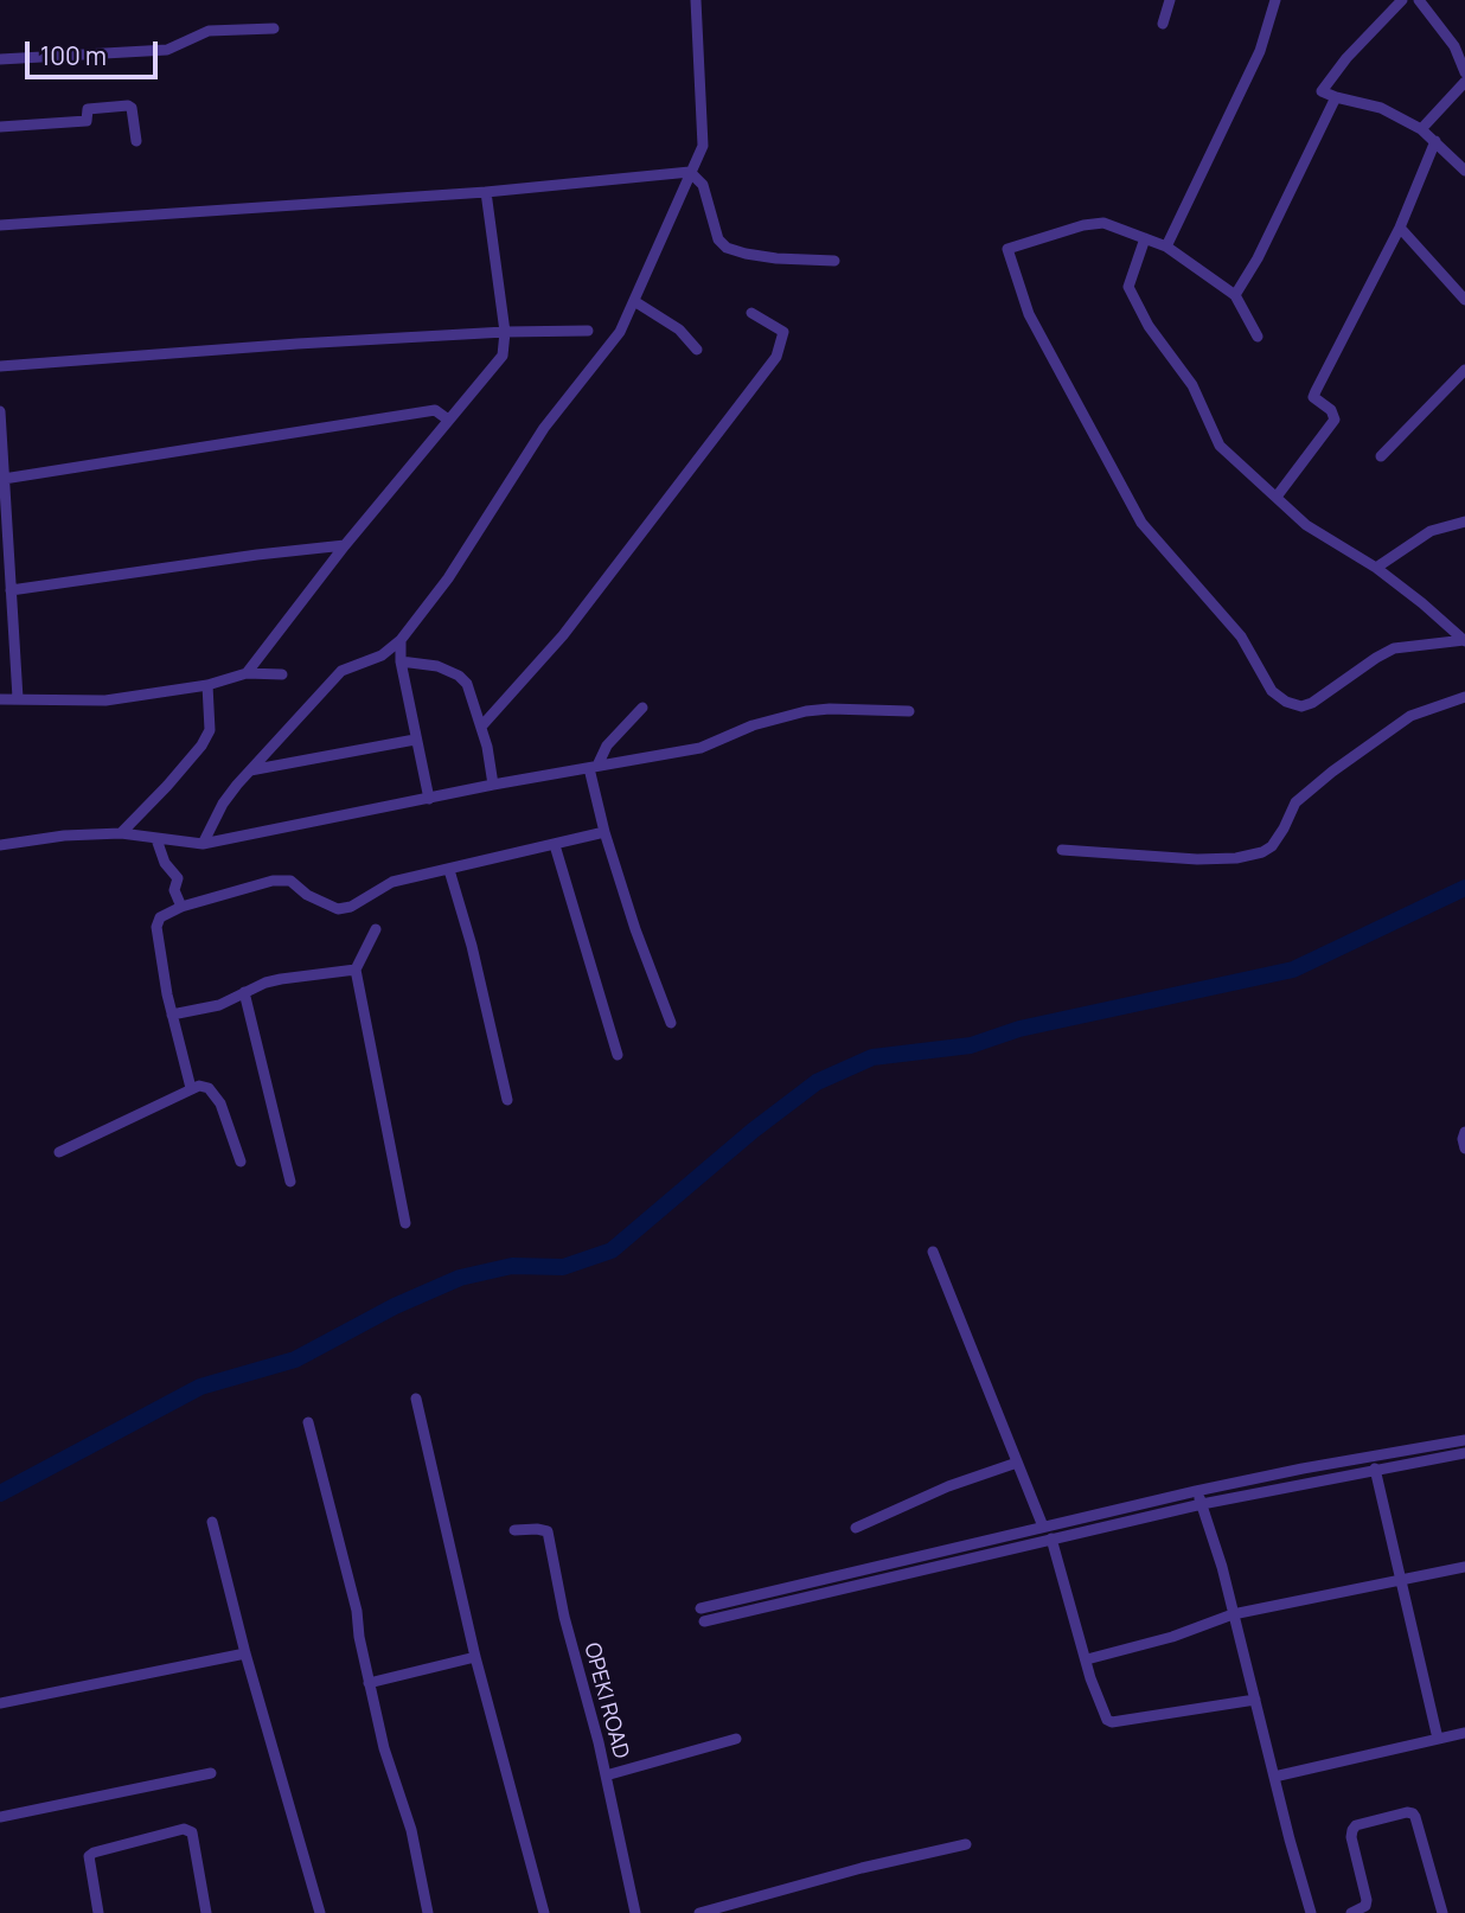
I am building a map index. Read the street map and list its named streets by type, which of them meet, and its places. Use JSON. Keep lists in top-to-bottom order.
{
  "streets": {
    "street": ["OPEKI ROAD"]
  },
  "scale_bar": "100 m"
}
